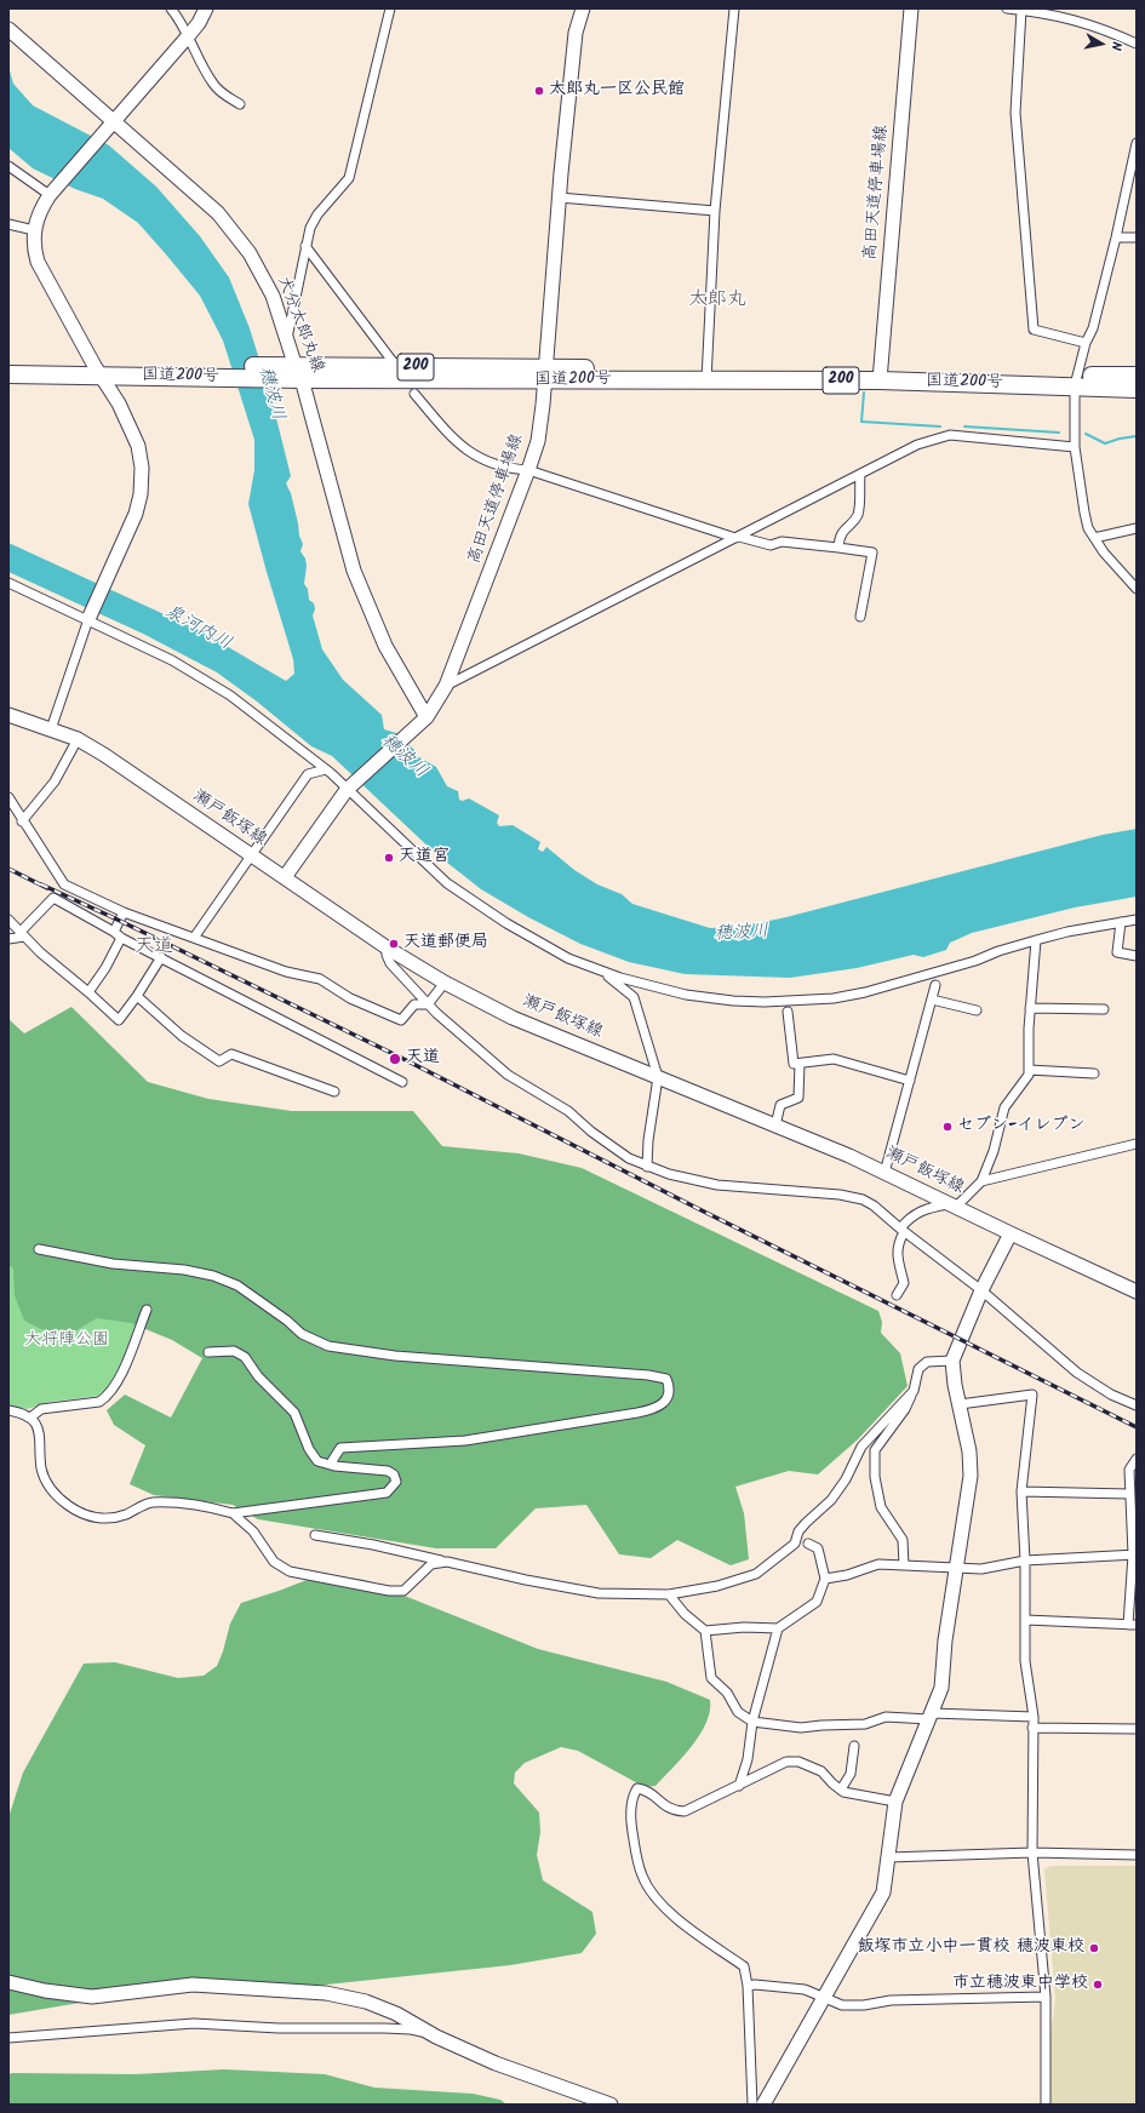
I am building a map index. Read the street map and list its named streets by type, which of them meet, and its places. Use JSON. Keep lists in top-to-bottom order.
{
  "streets": {
    "highway": ["200", "国道200号"],
    "main road": ["高田天道停車場線", "大分太郎丸線", "瀬戸飯塚線"]
  },
  "crossings": [
    ["高田天道停車場線", "大分太郎丸線"],
    ["高田天道停車場線", "国道200号"],
    ["高田天道停車場線", "瀬戸飯塚線"],
    ["大分太郎丸線", "国道200号"]
  ],
  "districts": ["太郎丸", "天道"],
  "water": ["穂波川", "泉河内川"],
  "parks": ["大将陣公園"],
  "places": [
    "太郎丸一区公民館",
    "天道宮",
    "天道郵便局",
    "天道",
    "セブン-イレブン",
    "飯塚市立小中一貫校 穂波東校",
    "市立穂波東中学校"
  ],
  "north": "right"
}
